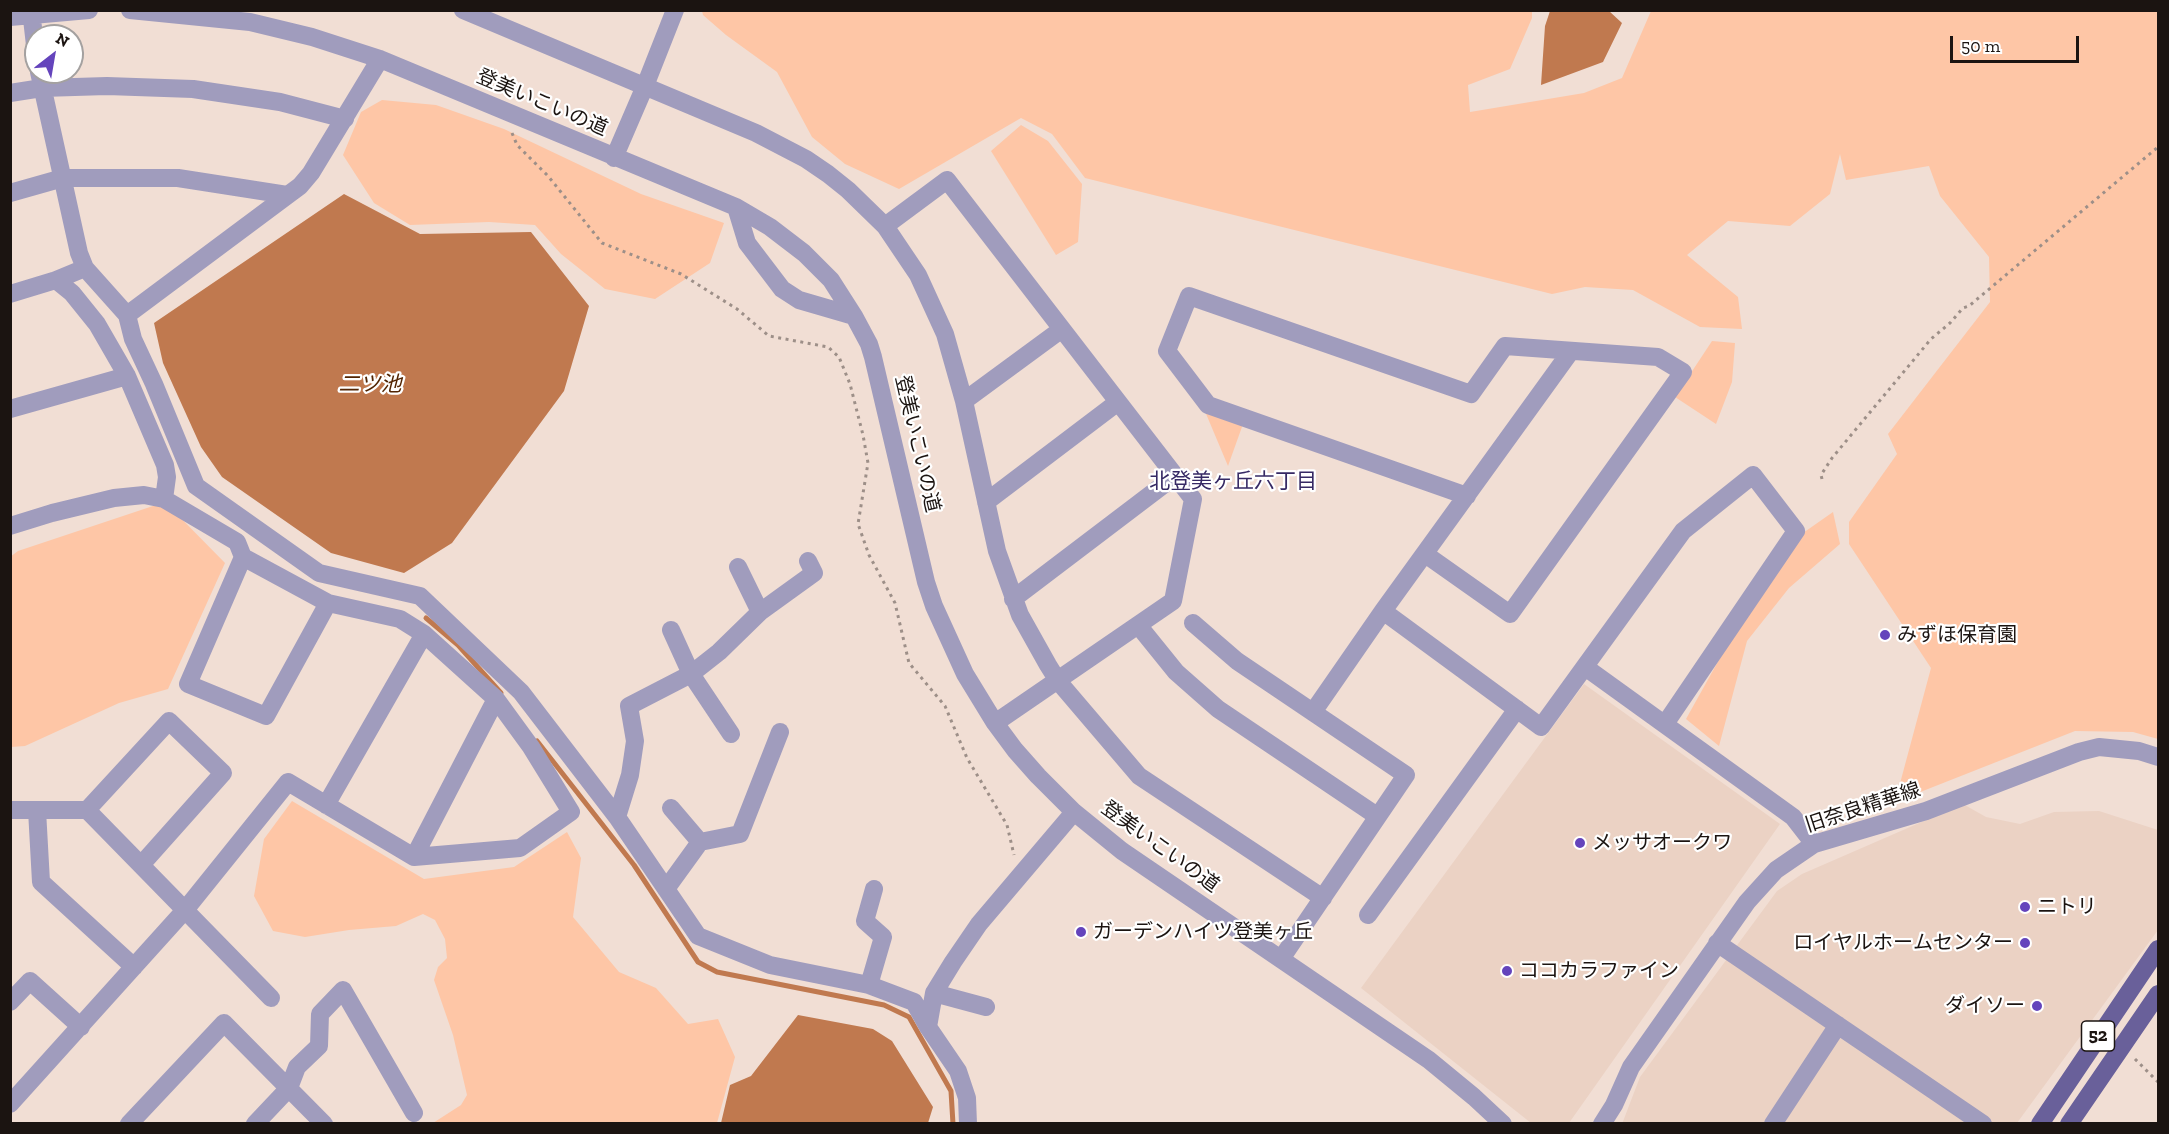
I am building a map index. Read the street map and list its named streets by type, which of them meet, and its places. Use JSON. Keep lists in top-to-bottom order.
{
  "streets": {
    "main road": ["52"],
    "street": ["登美いこいの道", "旧奈良精華線"]
  },
  "districts": ["北登美ヶ丘六丁目"],
  "water": ["二ツ池"],
  "places": [
    "みずほ保育園",
    "メッサオークワ",
    "ニトリ",
    "ガーデンハイツ登美ヶ丘",
    "ロイヤルホームセンター",
    "ココカラファイン",
    "ダイソー"
  ],
  "scale_bar": "50 m",
  "north": "top right"
}
